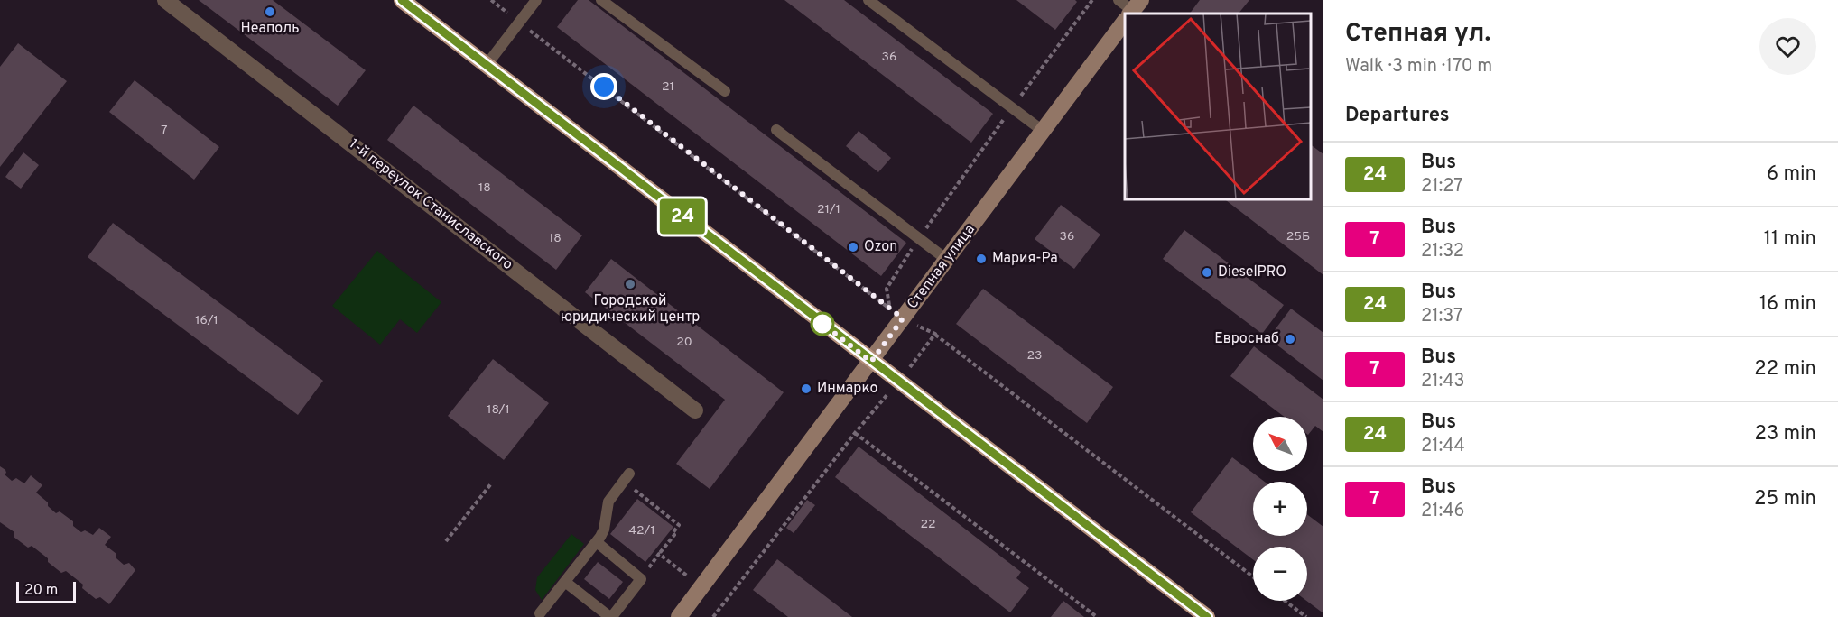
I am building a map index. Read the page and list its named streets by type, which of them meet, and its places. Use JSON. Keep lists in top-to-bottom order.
{
  "streets": {
    "street": ["1-й переулок Станиславского", "Степная улица"]
  },
  "places": [
    "Неаполь",
    "Ozon",
    "Мария-Ра",
    "DieselPRO",
    "Городской юридический центр",
    "Евроснаб",
    "Инмарко"
  ],
  "lines": ["bus line 24"],
  "house_numbers": [
    "36",
    "21",
    "7",
    "18",
    "21/1",
    "36",
    "25Б",
    "18",
    "16/1",
    "20",
    "23",
    "18/1",
    "22",
    "42/1"
  ],
  "scale_bar": "20 m",
  "north": "top left",
  "page": {
    "on_map": "24",
    "heading": [
      ["Степная ул.", "Walk · 3 min · 170 m"],
      "Departures"
    ],
    "list": [
      {
        "mark": "24",
        "name": "Bus",
        "note": "21:27",
        "value": "6 min"
      },
      {
        "mark": "7",
        "name": "Bus",
        "note": "21:32",
        "value": "11 min"
      },
      {
        "mark": "24",
        "name": "Bus",
        "note": "21:37",
        "value": "16 min"
      },
      {
        "mark": "7",
        "name": "Bus",
        "note": "21:43",
        "value": "22 min"
      },
      {
        "mark": "24",
        "name": "Bus",
        "note": "21:44",
        "value": "23 min"
      },
      {
        "mark": "7",
        "name": "Bus",
        "note": "21:46",
        "value": "25 min"
      }
    ],
    "map_buttons": ["+", "−"],
    "scale": "20 m"
  }
}
